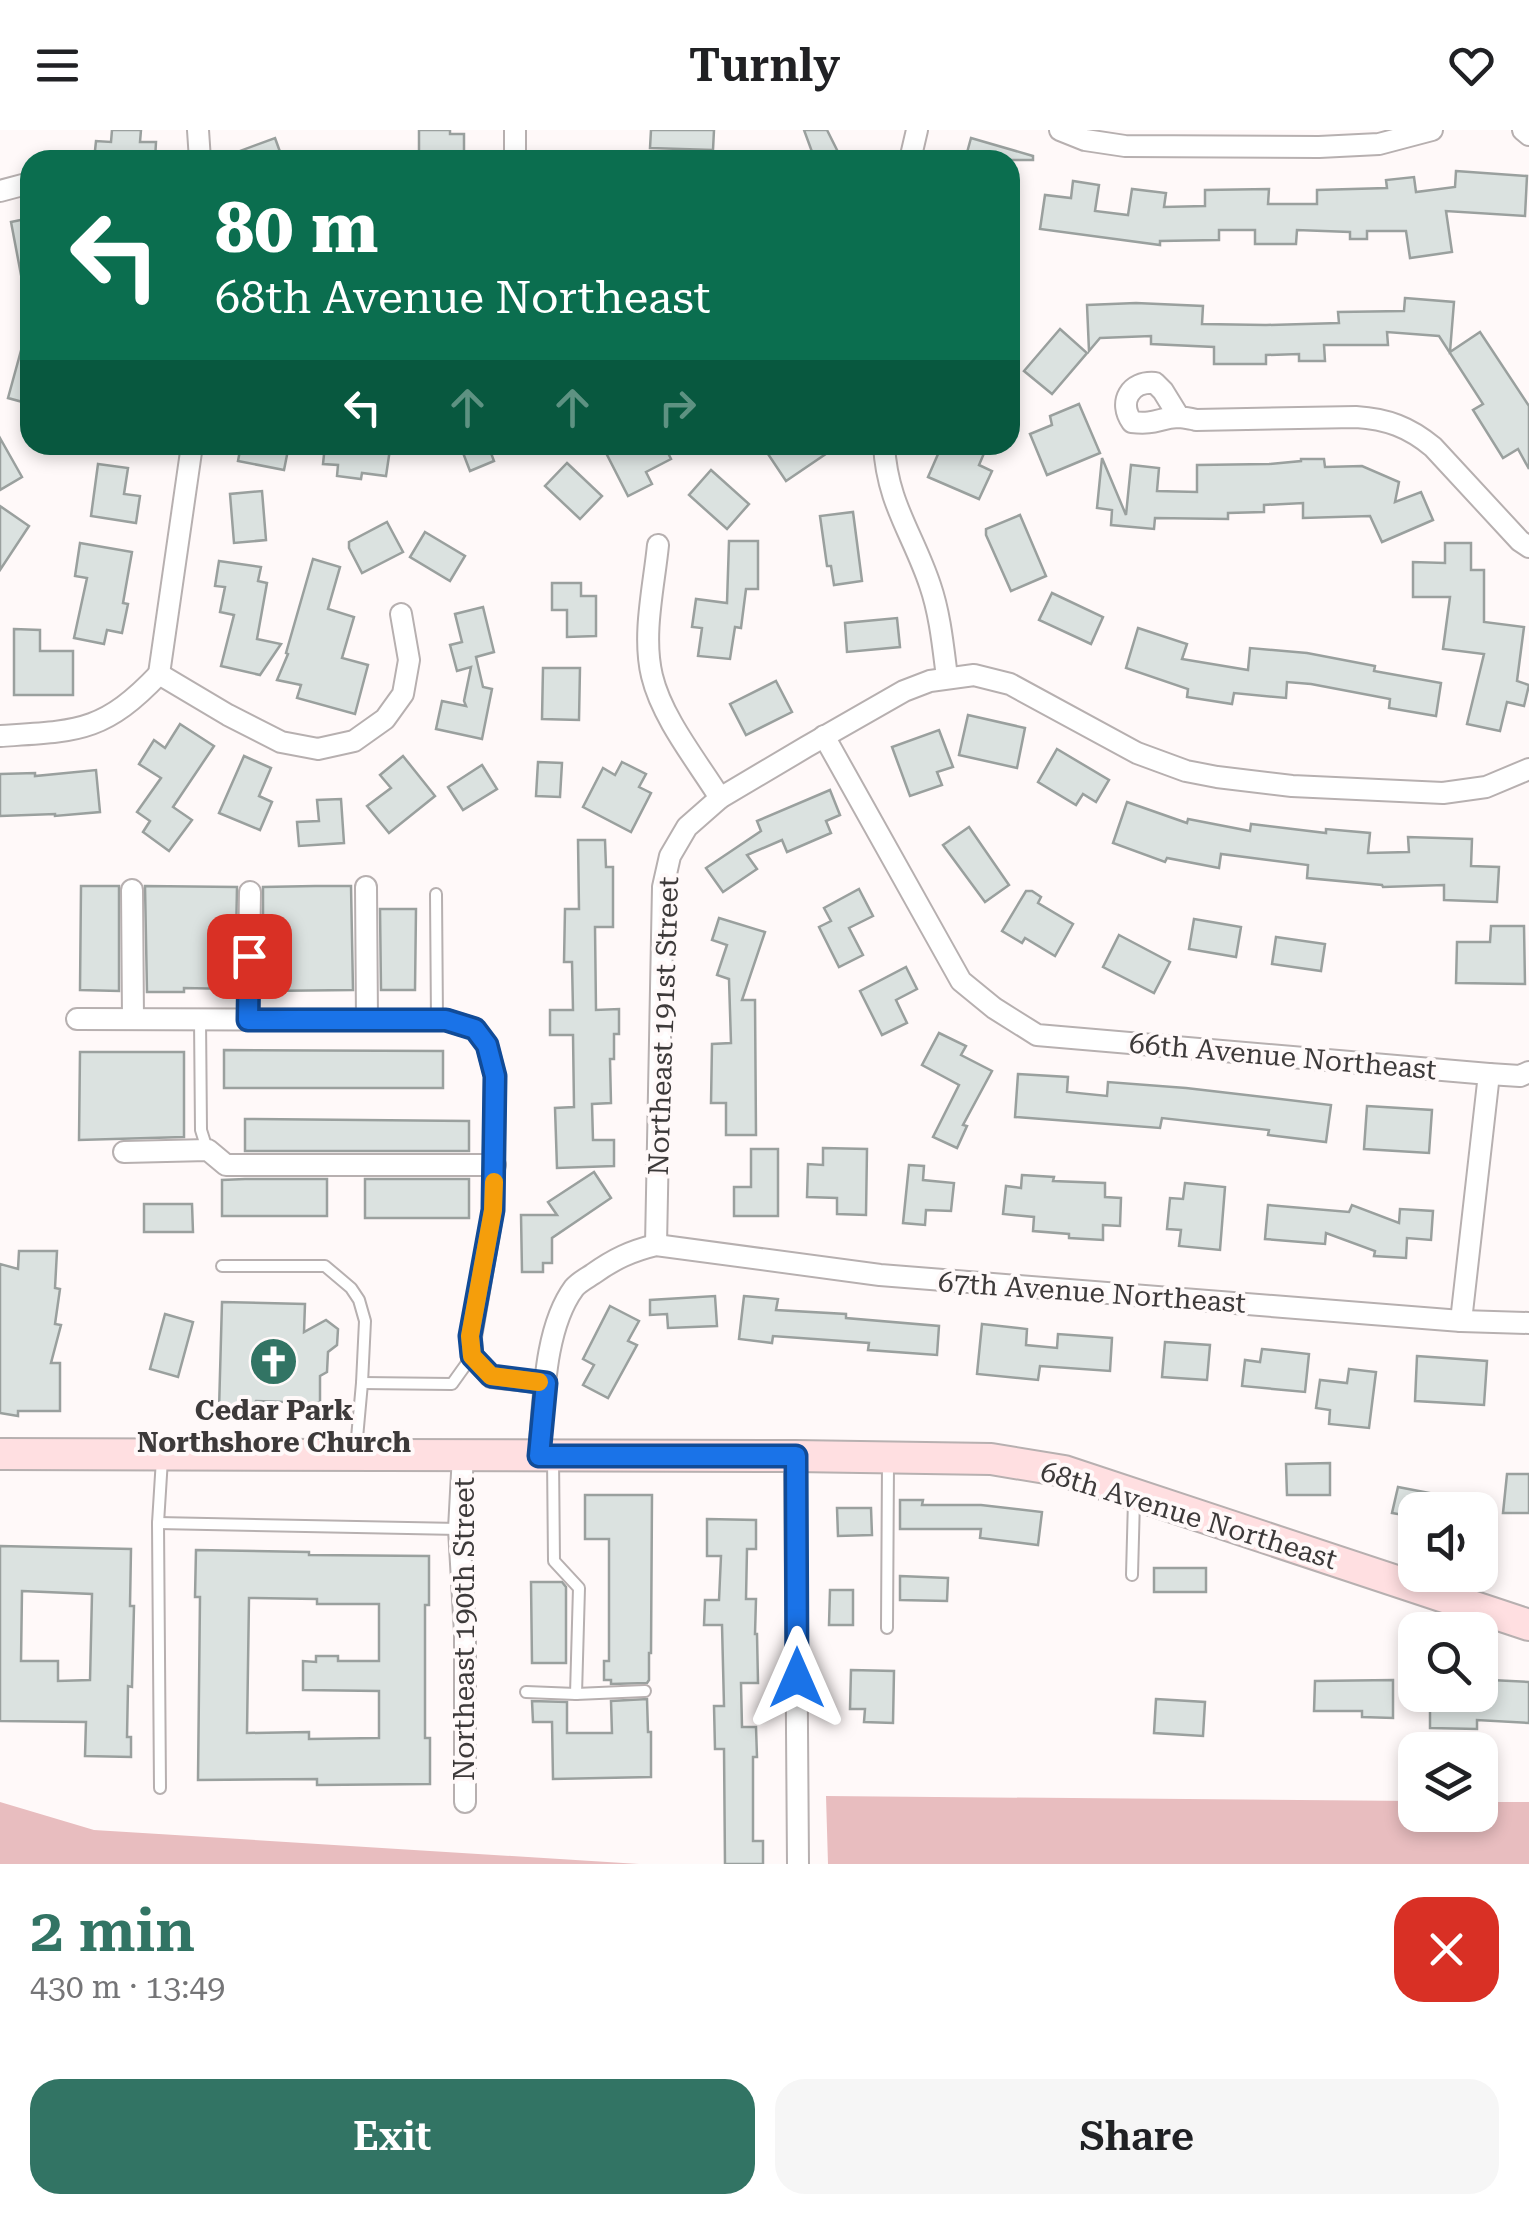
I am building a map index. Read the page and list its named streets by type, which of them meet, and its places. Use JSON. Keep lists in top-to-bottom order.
{
  "streets": {
    "street": [
      "Northeast 191st Street",
      "66th Avenue Northeast",
      "67th Avenue Northeast",
      "68th Avenue Northeast",
      "Northeast 190th Street"
    ]
  },
  "crossings": [
    ["Northeast 191st Street", "66th Avenue Northeast"],
    ["Northeast 191st Street", "67th Avenue Northeast"],
    ["68th Avenue Northeast", "Northeast 190th Street"]
  ],
  "places": {
    "church": ["Cedar Park Northshore Church"]
  },
  "page": {
    "header": "Turnly",
    "turn": ["80 m", "68th Avenue Northeast"],
    "heading": ["2 min", "430 m · 13:49"],
    "buttons": ["Exit", "Share"]
  }
}
